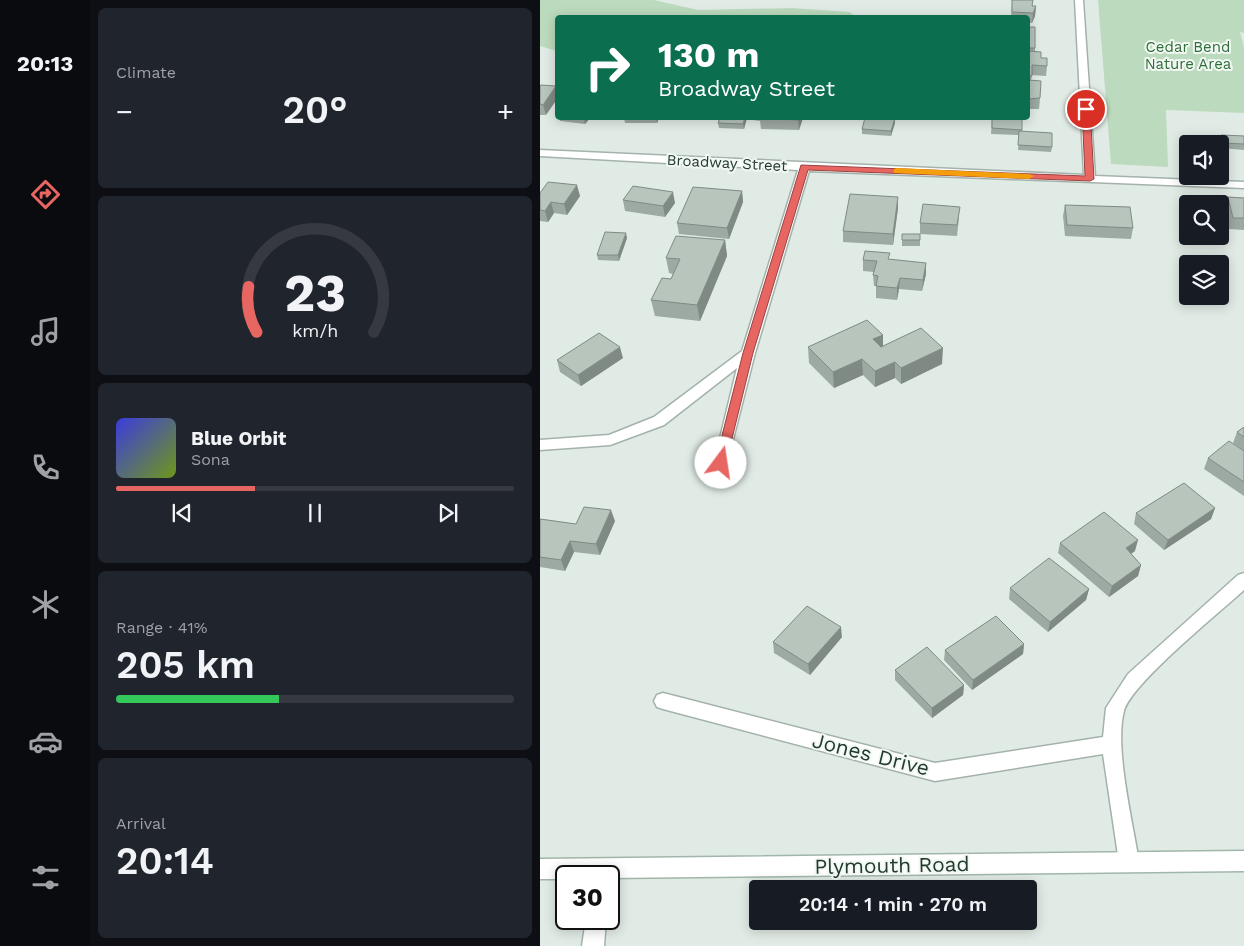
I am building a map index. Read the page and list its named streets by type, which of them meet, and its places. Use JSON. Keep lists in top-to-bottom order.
{
  "streets": {
    "street": ["Broadway Street", "Jones Drive", "Plymouth Road"]
  },
  "parks": ["Cedar Bend Nature Area"],
  "page": {
    "tabs": "20:13",
    "tile": [
      "Climate",
      ["Range · 41%", "205 km"],
      ["Arrival", "20:14"]
    ],
    "turn": ["130 m", "Broadway Street"],
    "heat": ["−", "20°", "+"],
    "song": ["Blue Orbit", "Sona"],
    "limit": "30",
    "trip": "20:14 · 1 min · 270 m",
    "gauge": ["23", "km/h"]
  }
}
